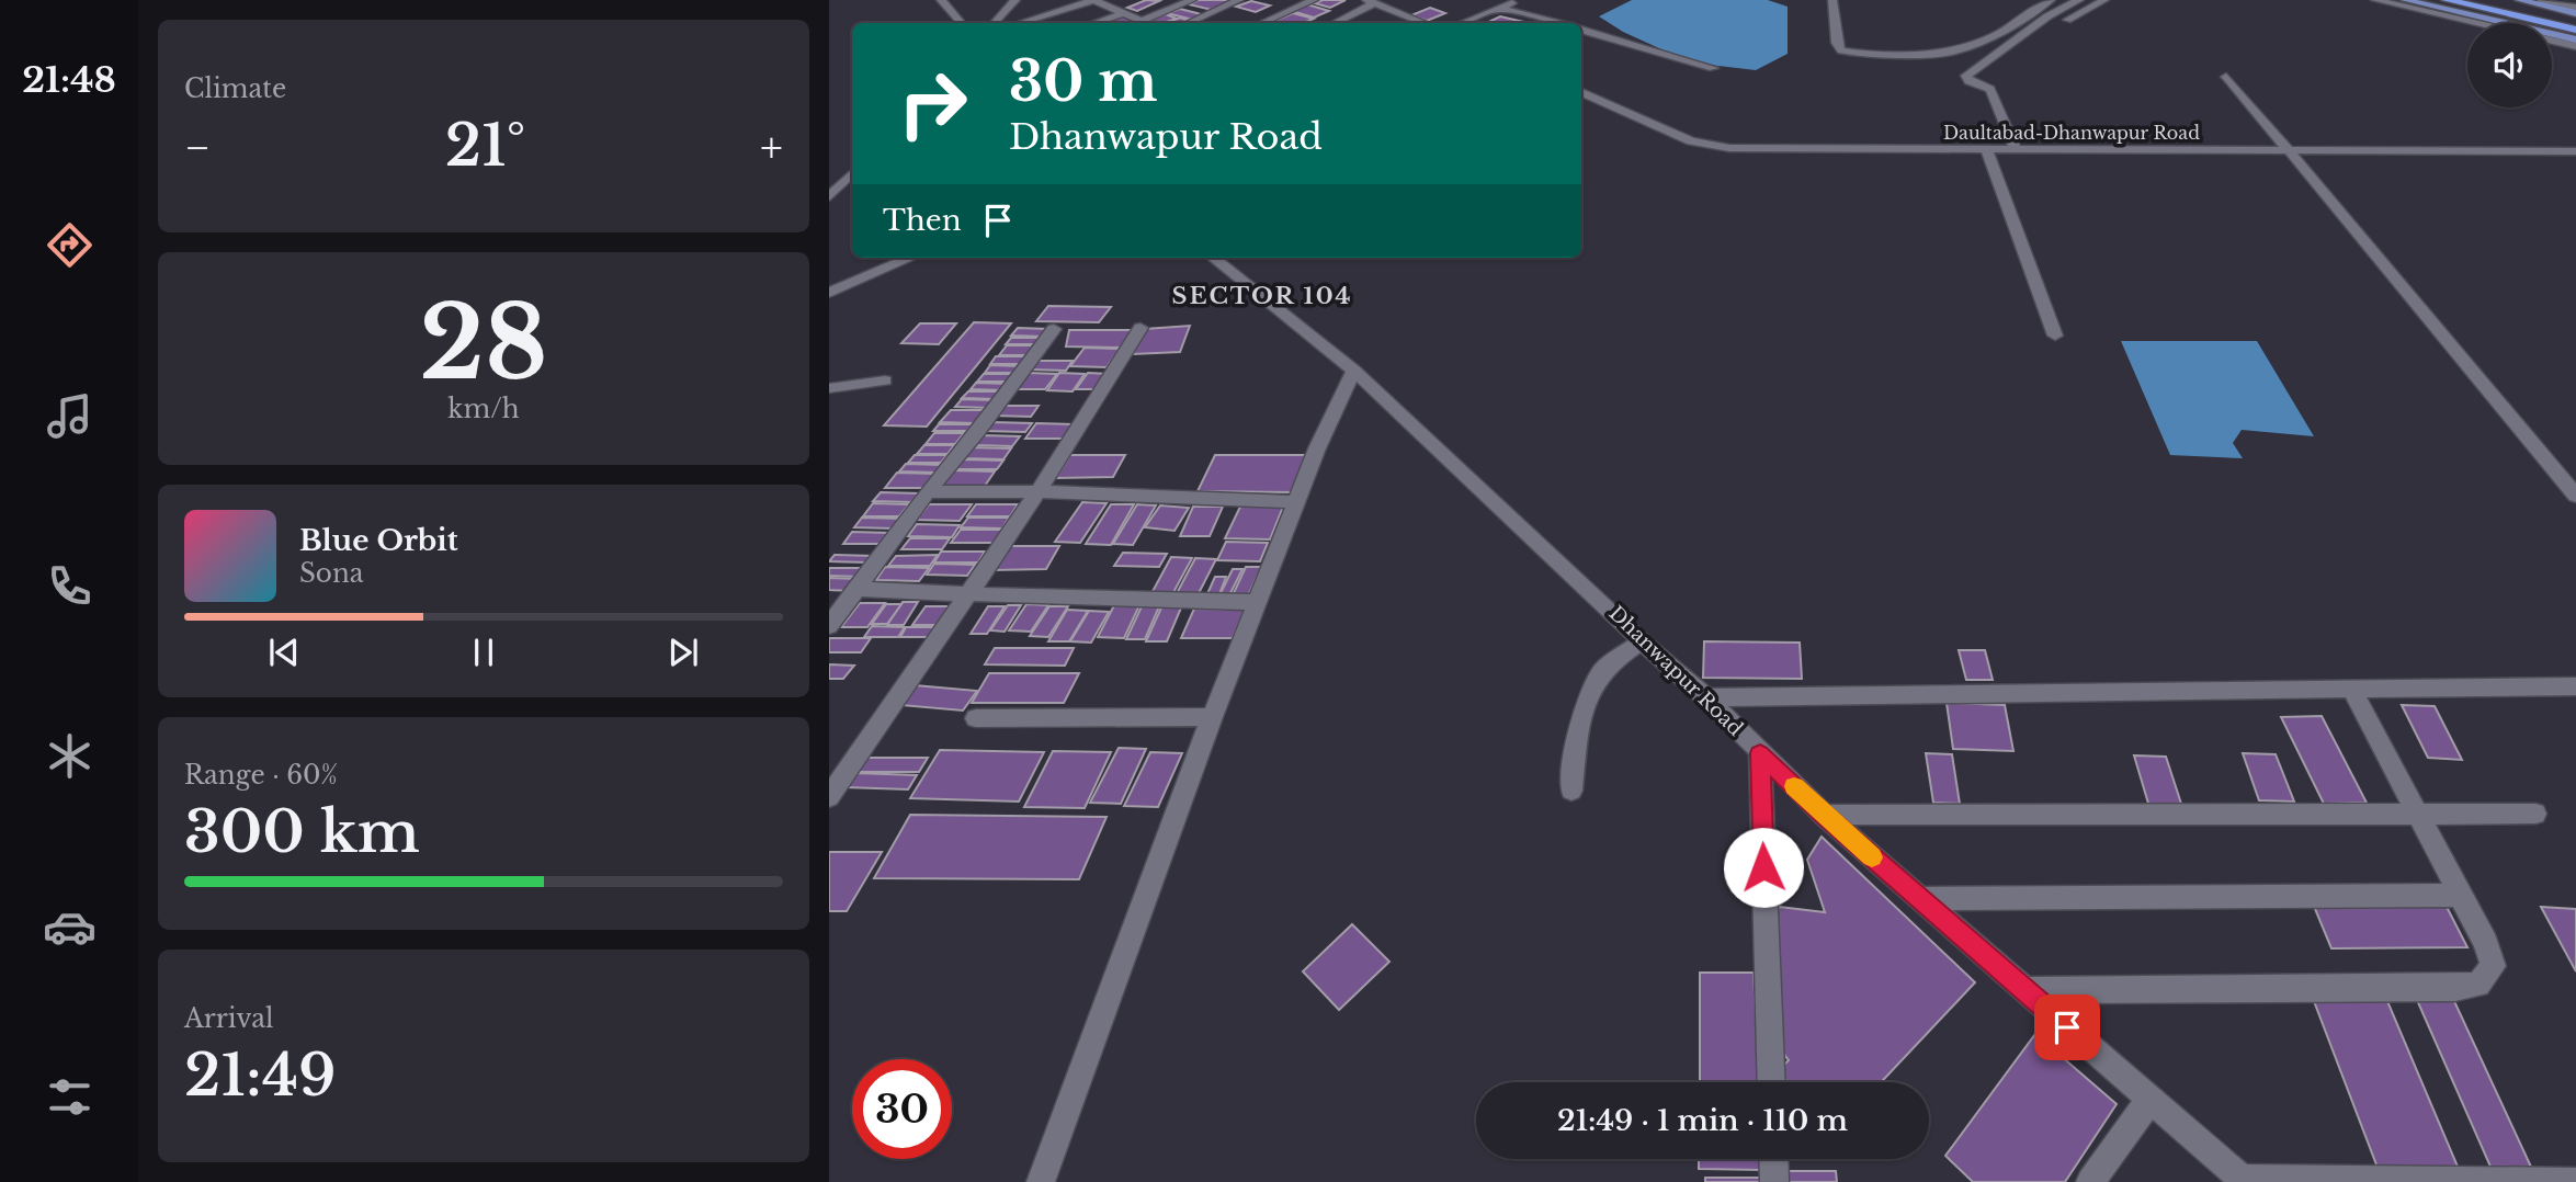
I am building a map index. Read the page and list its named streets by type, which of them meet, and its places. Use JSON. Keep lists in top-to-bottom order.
{
  "streets": {
    "street": ["Daultabad-Dhanwapur Road", "Dhanwapur Road"]
  },
  "districts": ["SECTOR 104"],
  "page": {
    "tabs": "21:48",
    "tile": [
      "Climate",
      ["28", "km/h"],
      ["Range · 60%", "300 km"],
      ["Arrival", "21:49"]
    ],
    "turn": ["30 m", "Dhanwapur Road"],
    "heat": ["−", "21°", "+"],
    "then": "Then",
    "song": ["Blue Orbit", "Sona"],
    "limit": "30",
    "trip": "21:49 · 1 min · 110 m"
  }
}
